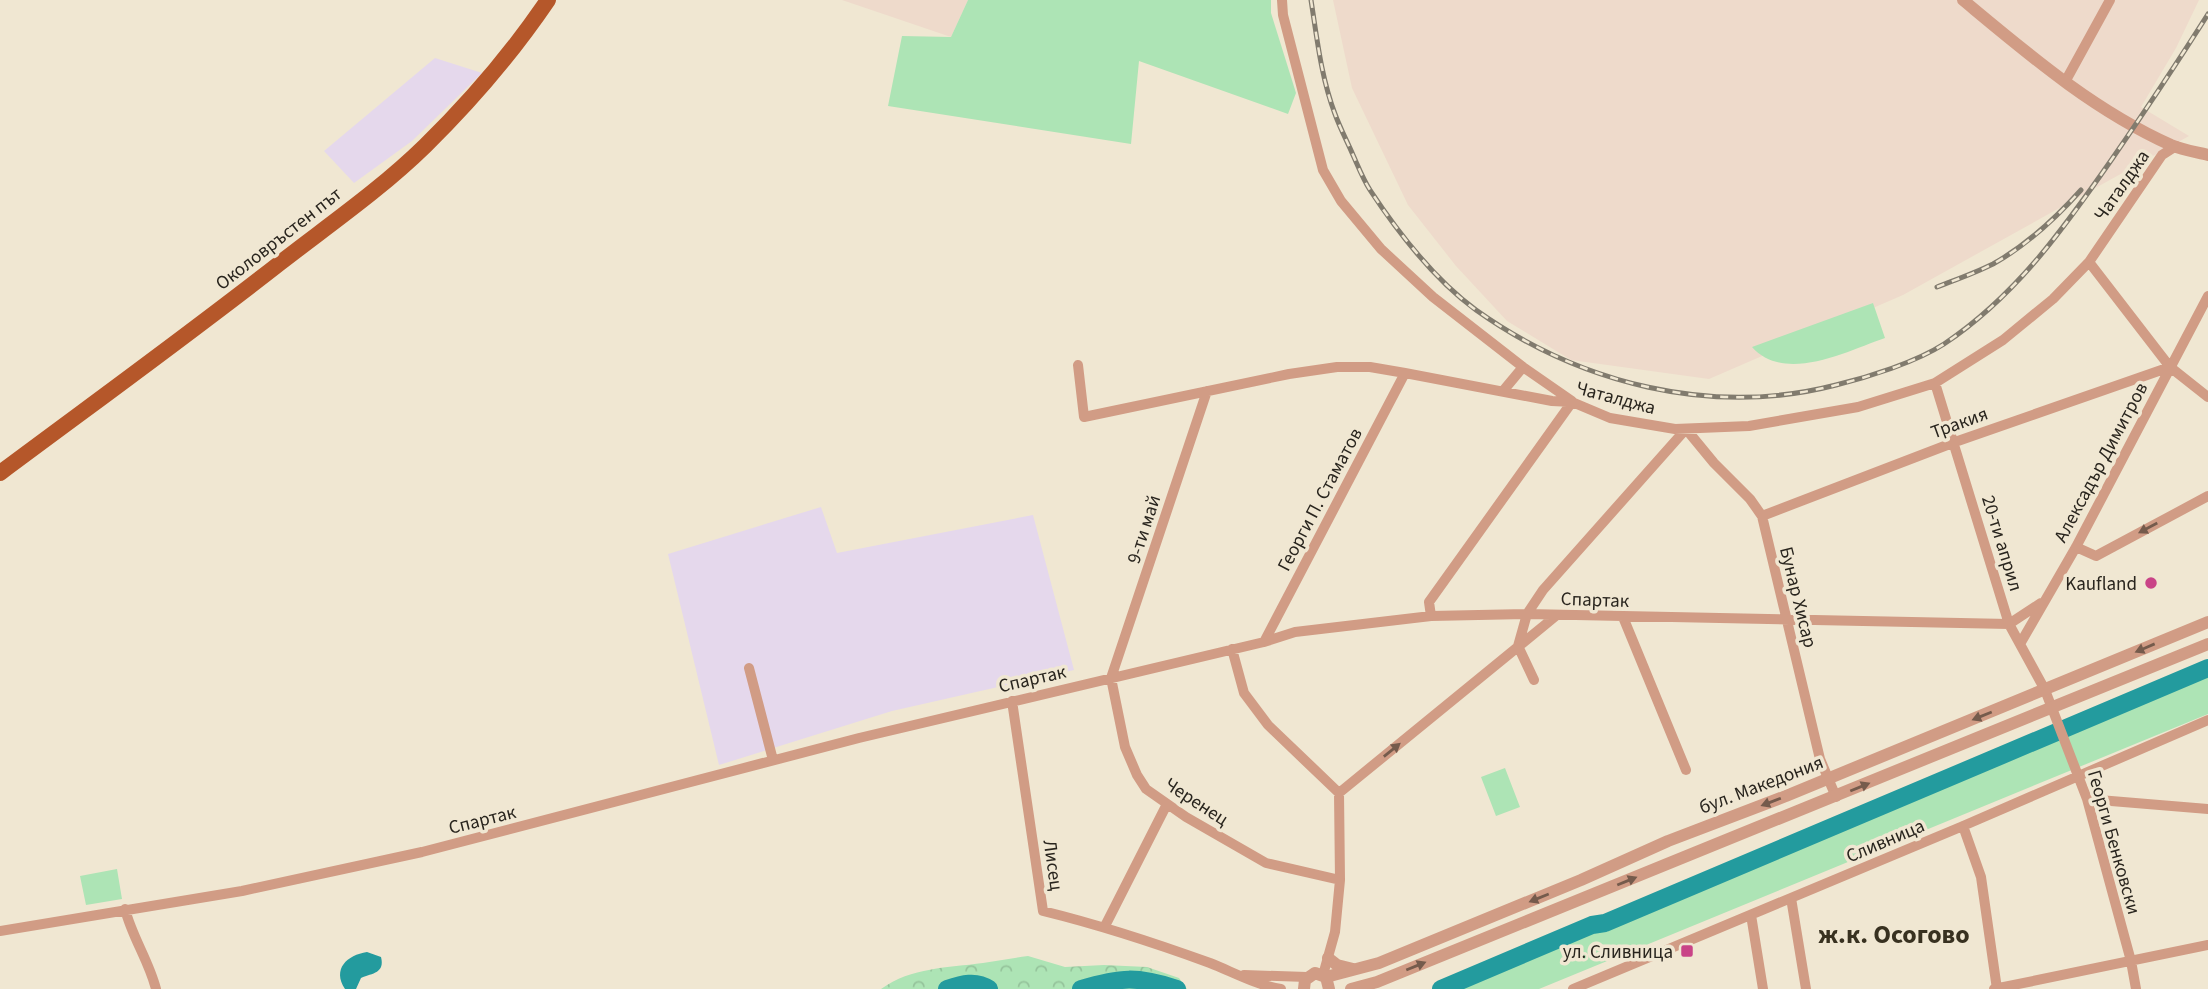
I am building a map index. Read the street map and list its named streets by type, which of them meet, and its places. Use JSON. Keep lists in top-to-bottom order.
{
  "streets": {
    "main road": ["Околовръстен път"],
    "street": [
      "Чаталджа",
      "Тракия",
      "Алексадър Димитров",
      "Георги П. Стаматов",
      "9-ти май",
      "20-ти април",
      "Бунар Хисар",
      "Спартак",
      "бул. Македония",
      "Черенец",
      "Сливница",
      "Георги Бенковски",
      "Лисец"
    ]
  },
  "crossings": [
    ["Чаталджа", "Георги П. Стаматов"],
    ["Чаталджа", "9-ти май"],
    ["Чаталджа", "20-ти април"],
    ["Чаталджа", "Бунар Хисар"],
    ["Тракия", "Алексадър Димитров"],
    ["Тракия", "20-ти април"],
    ["Тракия", "Бунар Хисар"],
    ["Алексадър Димитров", "20-ти април"],
    ["Георги П. Стаматов", "Спартак"],
    ["9-ти май", "Спартак"],
    ["9-ти май", "Черенец"],
    ["20-ти април", "Спартак"],
    ["20-ти април", "бул. Македония"],
    ["20-ти април", "Георги Бенковски"],
    ["Бунар Хисар", "Спартак"],
    ["Бунар Хисар", "бул. Македония"],
    ["Спартак", "Черенец"],
    ["Спартак", "Лисец"],
    ["бул. Македония", "Георги Бенковски"],
    ["бул. Македония", "Лисец"],
    ["Сливница", "Георги Бенковски"]
  ],
  "districts": ["ж.к. Осогово"],
  "places": {
    "other": ["Kaufland"],
    "transit": ["ул. Сливница"]
  }
}
